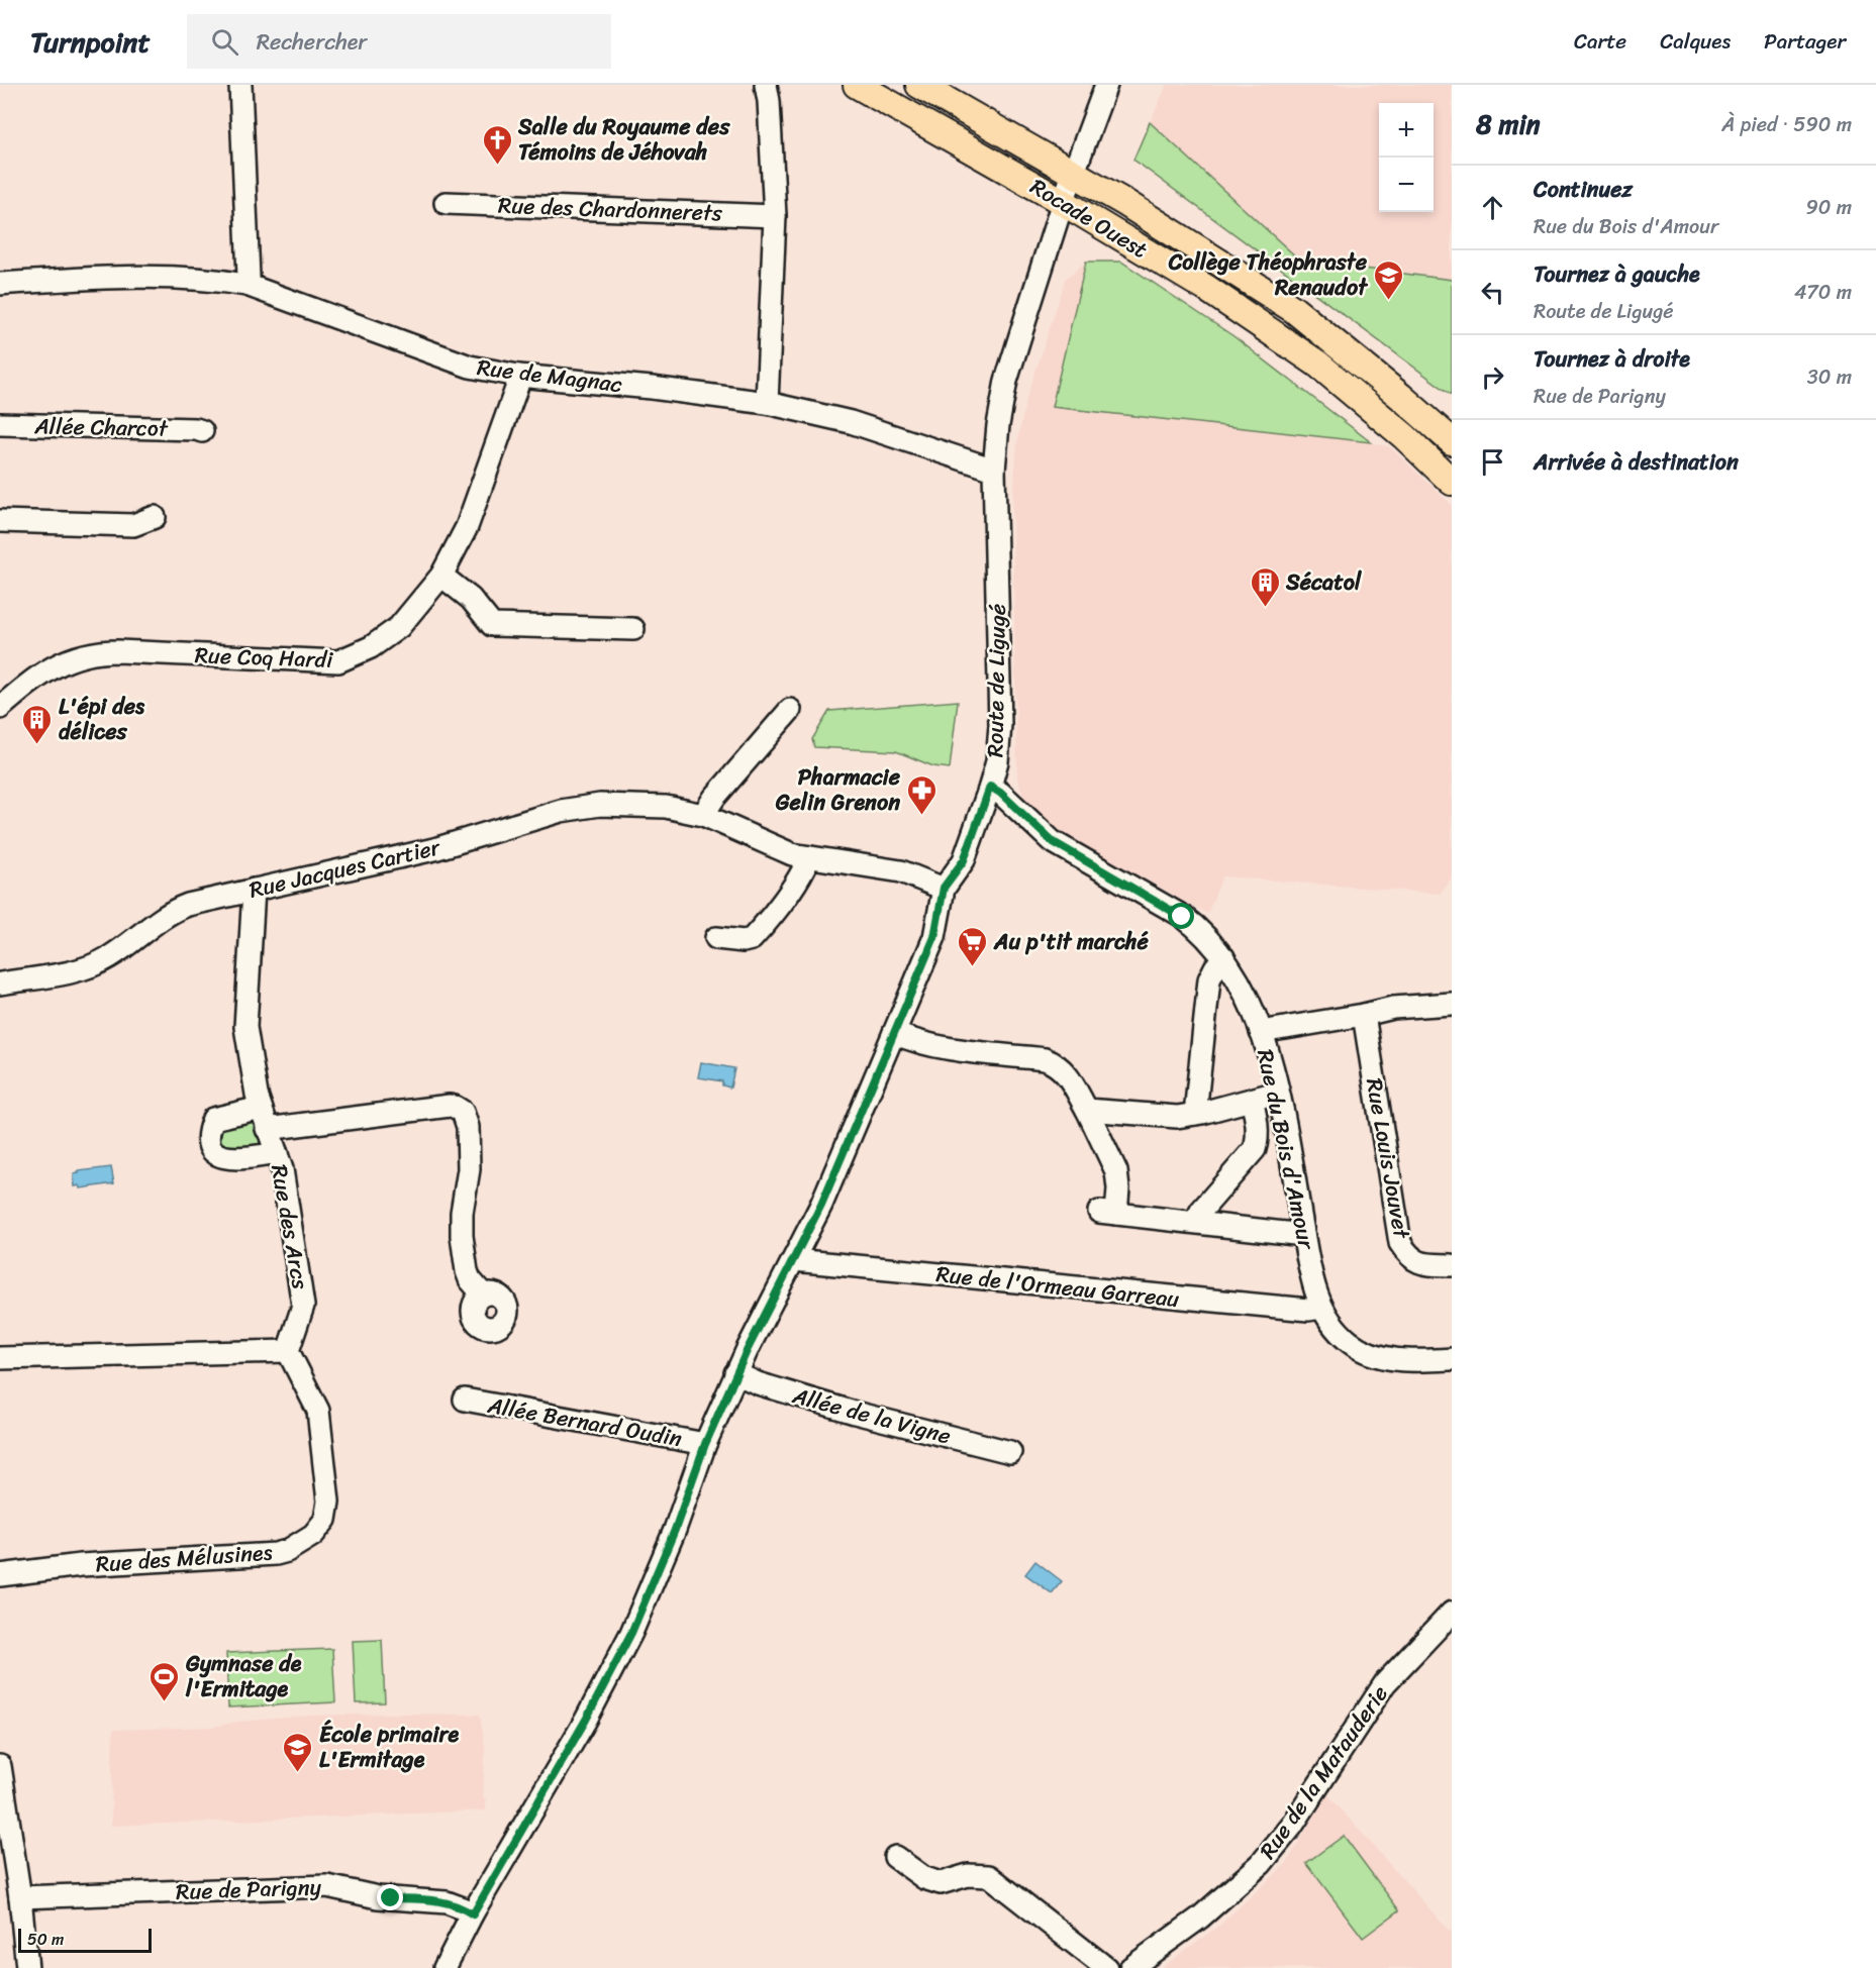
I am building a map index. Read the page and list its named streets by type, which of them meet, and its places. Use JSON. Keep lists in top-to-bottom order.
{
  "streets": {
    "main road": ["Rocade Ouest"],
    "street": [
      "Rue des Chardonnerets",
      "Rue de Magnac",
      "Allée Charcot",
      "Rue Coq Hardi",
      "Route de Ligugé",
      "Rue Jacques Cartier",
      "Rue du Bois d'Amour",
      "Rue Louis Jouvet",
      "Rue des Arcs",
      "Rue de l'Ormeau Garreau",
      "Allée de la Vigne",
      "Allée Bernard Oudin",
      "Rue des Mélusines",
      "Rue de la Matauderie",
      "Rue de Parigny"
    ]
  },
  "crossings": [
    ["Rocade Ouest", "Route de Ligugé"],
    ["Rue de Magnac", "Rue Coq Hardi"],
    ["Rue de Magnac", "Route de Ligugé"],
    ["Route de Ligugé", "Rue Jacques Cartier"],
    ["Route de Ligugé", "Rue du Bois d'Amour"],
    ["Route de Ligugé", "Rue de l'Ormeau Garreau"],
    ["Route de Ligugé", "Allée de la Vigne"],
    ["Route de Ligugé", "Allée Bernard Oudin"],
    ["Route de Ligugé", "Rue de Parigny"],
    ["Rue Jacques Cartier", "Rue des Arcs"],
    ["Rue du Bois d'Amour", "Rue de l'Ormeau Garreau"],
    ["Rue des Arcs", "Rue des Mélusines"]
  ],
  "places": {
    "church": ["Salle du Royaume des Témoins de Jéhovah"],
    "school or university": ["Collège Théophraste Renaudot", "École primaire L'Ermitage"],
    "building": ["Sécatol", "L'épi des délices"],
    "pharmacy": ["Pharmacie Gelin Grenon"],
    "supermarket": ["Au p'tit marché"],
    "sports": ["Gymnase de l'Ermitage"]
  },
  "scale_bar": "50 m",
  "page": {
    "header": "Turnpoint",
    "search": "Rechercher",
    "nav": ["Carte", "Calques", "Partager"],
    "heading": ["8 min", "À pied · 590 m"],
    "map_buttons": ["+", "−"],
    "list": [
      ["Continuez", "Rue du Bois d'Amour", "90 m"],
      ["Tournez à gauche", "Route de Ligugé", "470 m"],
      ["Tournez à droite", "Rue de Parigny", "30 m"],
      "Arrivée à destination"
    ],
    "scale": "50 m"
  }
}
